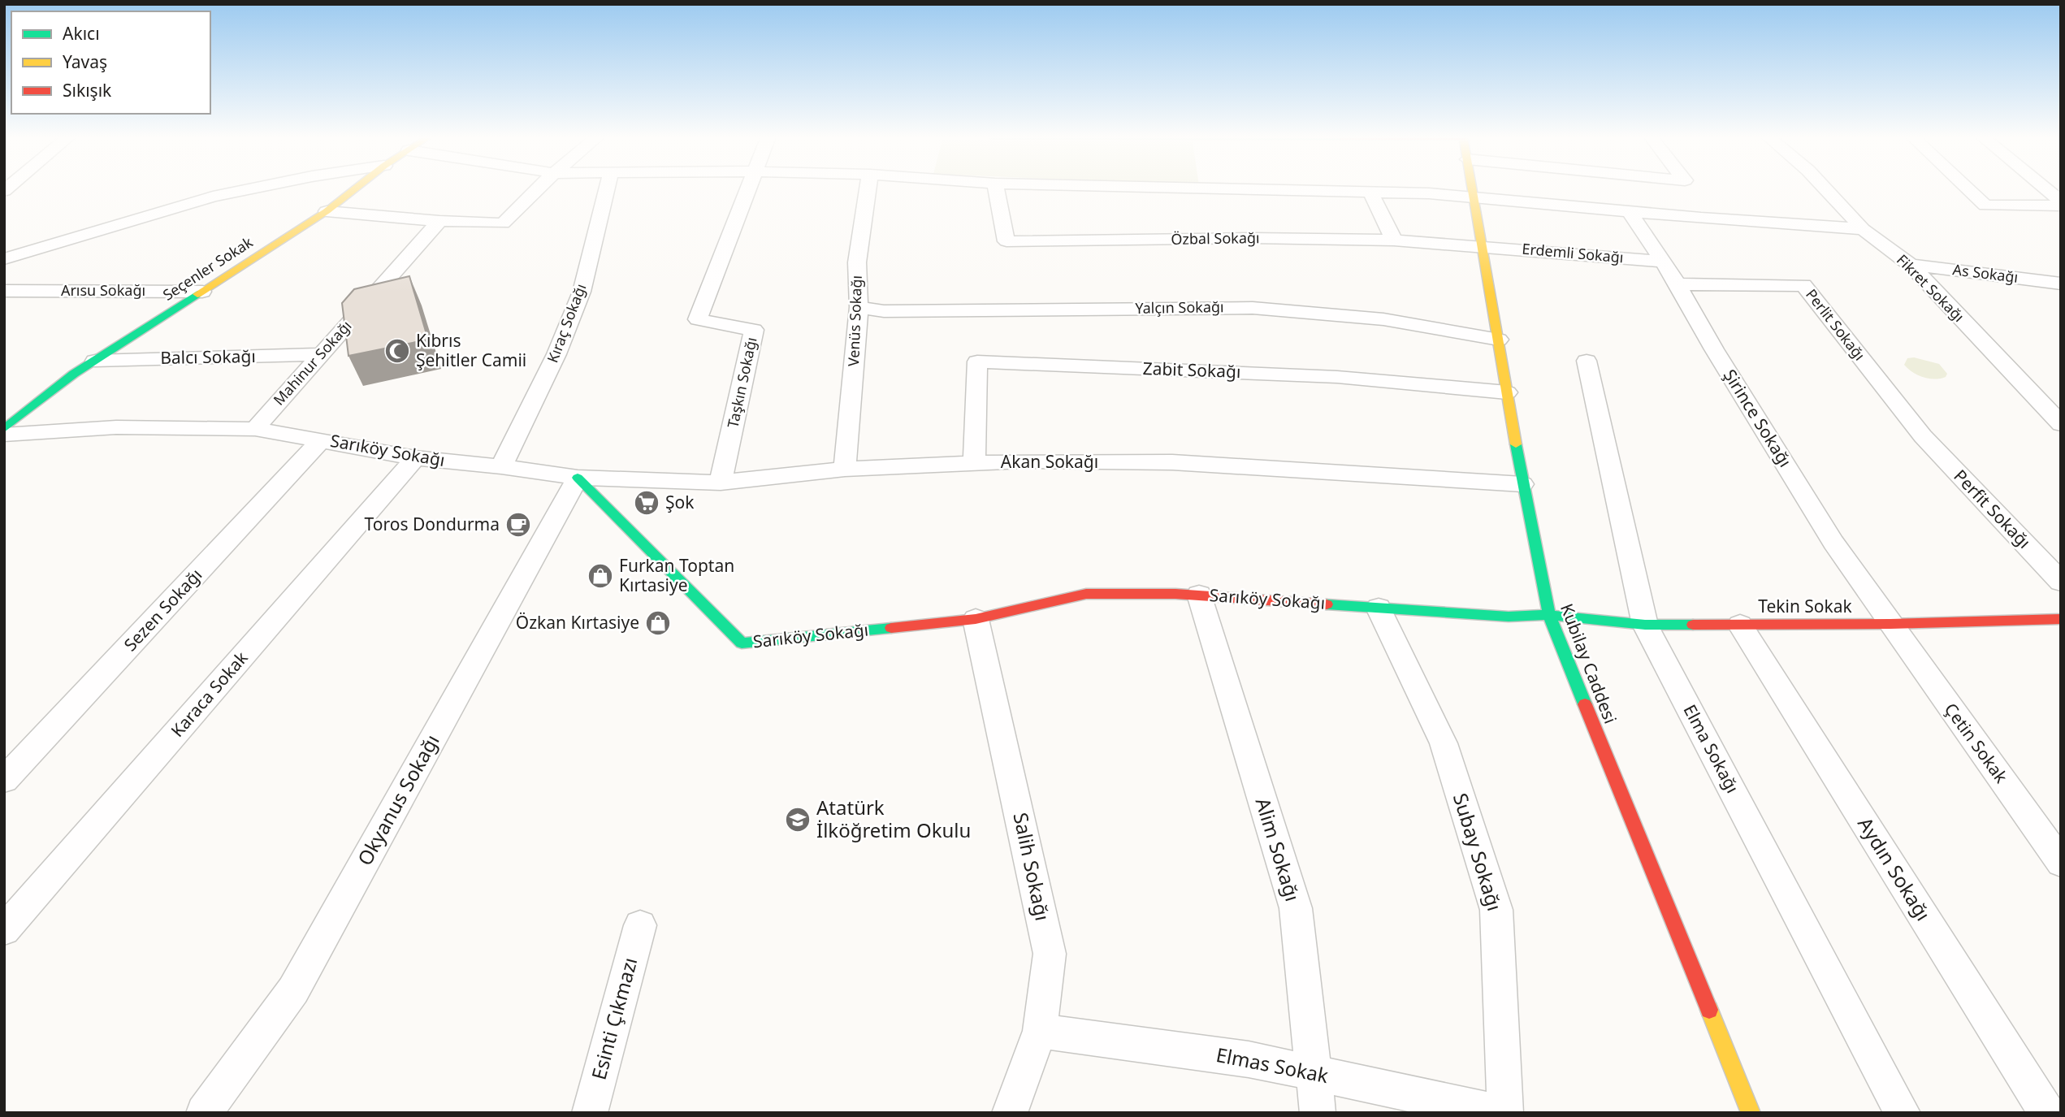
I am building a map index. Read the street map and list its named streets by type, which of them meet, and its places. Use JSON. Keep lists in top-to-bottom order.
{
  "streets": {
    "street": [
      "Özbal Sokağı",
      "Erdemli Sokağı",
      "Seçenler Sokak",
      "As Sokağı",
      "Fikret Sokağı",
      "Arısu Sokağı",
      "Yalçın Sokağı",
      "Venüs Sokağı",
      "Kıraç Sokağı",
      "Perlit Sokağı",
      "Balcı Sokağı",
      "Mahinur Sokağı",
      "Zabit Sokağı",
      "Taşkın Sokağı",
      "Şirince Sokağı",
      "Sarıköy Sokağı",
      "Akan Sokağı",
      "Perfit Sokağı",
      "Tekin Sokak",
      "Sezen Sokağı",
      "Kubilay Caddesi",
      "Karaca Sokak",
      "Çetin Sokak",
      "Elma Sokağı",
      "Okyanus Sokağı",
      "Alim Sokağı",
      "Subay Sokağı",
      "Salih Sokağı",
      "Aydın Sokağı",
      "Esinti Çıkmazı",
      "Elmas Sokak"
    ]
  },
  "crossings": [
    ["Özbal Sokağı", "Erdemli Sokağı"],
    ["Özbal Sokağı", "Kubilay Caddesi"],
    ["Erdemli Sokağı", "Şirince Sokağı"],
    ["Erdemli Sokağı", "Kubilay Caddesi"],
    ["Seçenler Sokak", "Arısu Sokağı"],
    ["Seçenler Sokak", "Balcı Sokağı"],
    ["As Sokağı", "Fikret Sokağı"],
    ["Yalçın Sokağı", "Venüs Sokağı"],
    ["Yalçın Sokağı", "Kubilay Caddesi"],
    ["Venüs Sokağı", "Akan Sokağı"],
    ["Kıraç Sokağı", "Sarıköy Sokağı"],
    ["Perlit Sokağı", "Şirince Sokağı"],
    ["Perlit Sokağı", "Perfit Sokağı"],
    ["Balcı Sokağı", "Mahinur Sokağı"],
    ["Mahinur Sokağı", "Sarıköy Sokağı"],
    ["Zabit Sokağı", "Akan Sokağı"],
    ["Zabit Sokağı", "Kubilay Caddesi"],
    ["Taşkın Sokağı", "Akan Sokağı"],
    ["Şirince Sokağı", "Tekin Sokak"],
    ["Şirince Sokağı", "Çetin Sokak"],
    ["Sarıköy Sokağı", "Akan Sokağı"],
    ["Sarıköy Sokağı", "Tekin Sokak"],
    ["Sarıköy Sokağı", "Sezen Sokağı"],
    ["Sarıköy Sokağı", "Kubilay Caddesi"],
    ["Sarıköy Sokağı", "Karaca Sokak"],
    ["Sarıköy Sokağı", "Okyanus Sokağı"],
    ["Sarıköy Sokağı", "Alim Sokağı"],
    ["Sarıköy Sokağı", "Subay Sokağı"],
    ["Sarıköy Sokağı", "Salih Sokağı"],
    ["Akan Sokağı", "Kubilay Caddesi"],
    ["Akan Sokağı", "Okyanus Sokağı"],
    ["Tekin Sokak", "Kubilay Caddesi"],
    ["Tekin Sokak", "Çetin Sokak"],
    ["Tekin Sokak", "Elma Sokağı"],
    ["Tekin Sokak", "Aydın Sokağı"],
    ["Alim Sokağı", "Elmas Sokak"],
    ["Subay Sokağı", "Elmas Sokak"],
    ["Salih Sokağı", "Elmas Sokak"]
  ],
  "places": {
    "mosque": ["Kıbrıs Şehitler Camii"],
    "supermarket": ["Şok"],
    "cafe": ["Toros Dondurma"],
    "shop": ["Furkan Toptan Kırtasiye", "Özkan Kırtasiye"],
    "school or university": ["Atatürk İlköğretim Okulu"]
  },
  "legend": ["Akıcı", "Yavaş", "Sıkışık"]
}
